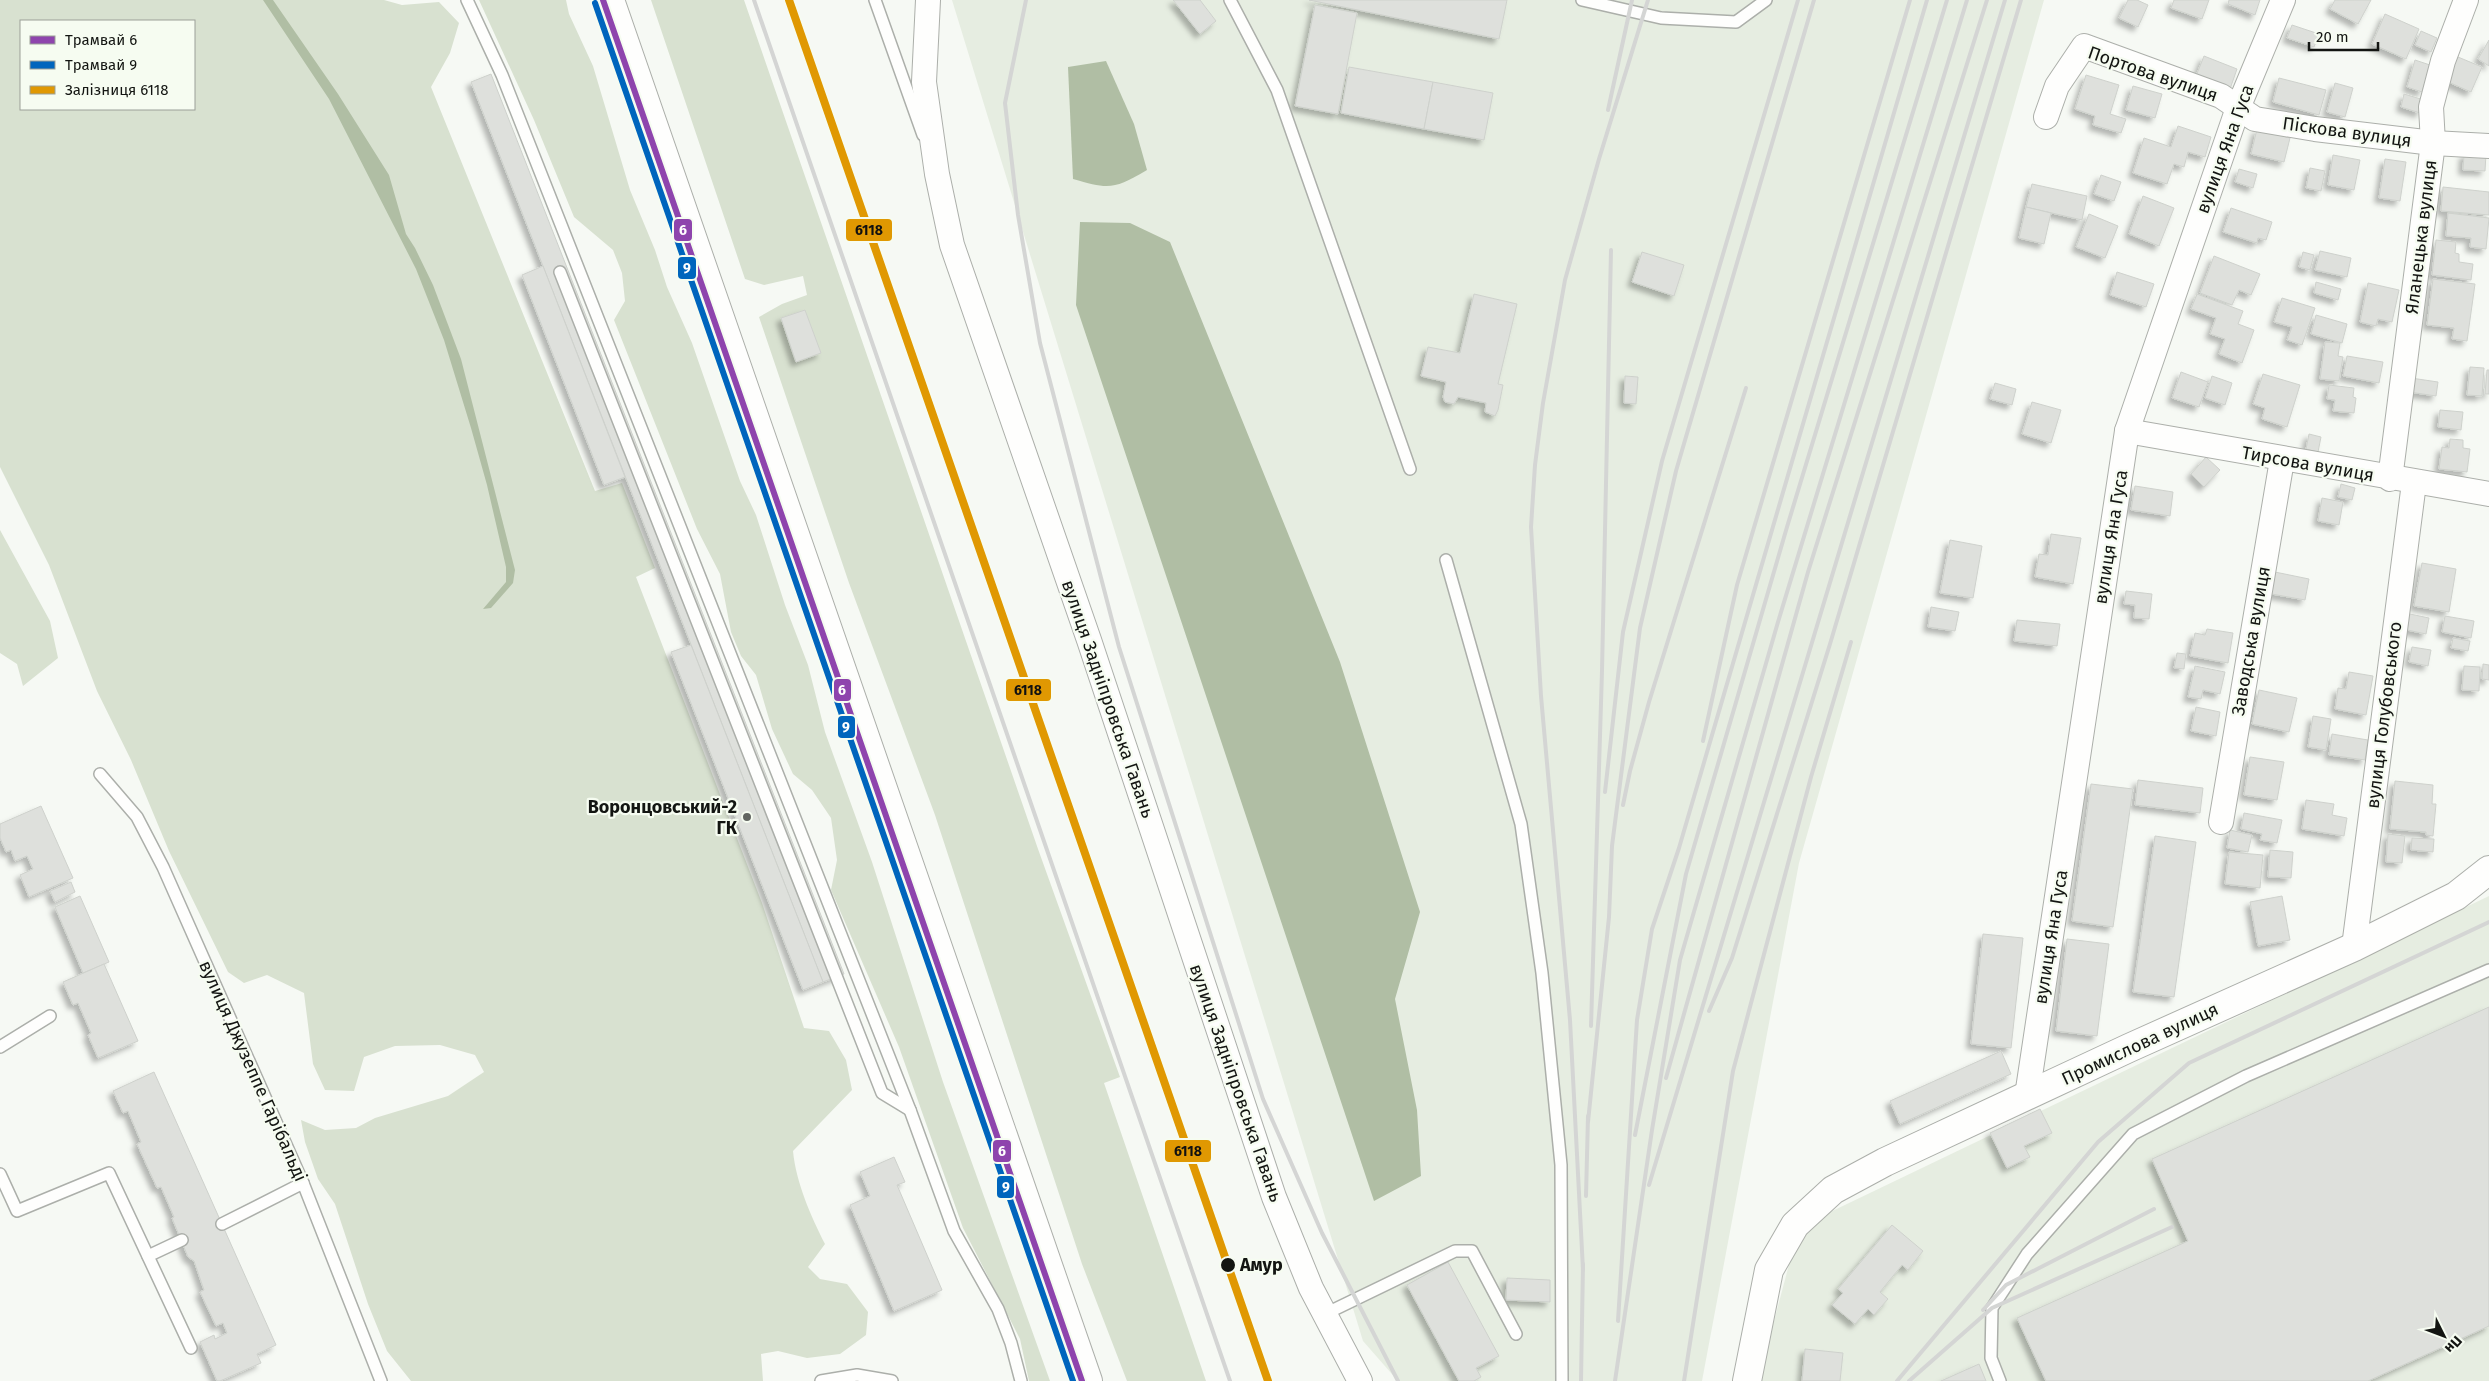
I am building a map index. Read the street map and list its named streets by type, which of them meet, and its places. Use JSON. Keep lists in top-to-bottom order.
{
  "streets": {
    "main road": ["Промислова вулиця"],
    "street": [
      "Портова вулиця",
      "Піскова вулиця",
      "вулиця Яна Гуса",
      "Яланецька вулиця",
      "Тирсова вулиця",
      "Заводська вулиця",
      "вулиця Задніпровська Гавань",
      "вулиця Голубовського"
    ],
    "lane": ["вулиця Джузеппе Гарібальді"]
  },
  "crossings": [
    ["Портова вулиця", "Піскова вулиця"],
    ["Портова вулиця", "вулиця Яна Гуса"],
    ["Піскова вулиця", "вулиця Яна Гуса"],
    ["Піскова вулиця", "Яланецька вулиця"],
    ["вулиця Яна Гуса", "Тирсова вулиця"],
    ["вулиця Яна Гуса", "Промислова вулиця"],
    ["Яланецька вулиця", "Тирсова вулиця"],
    ["Тирсова вулиця", "Заводська вулиця"],
    ["Тирсова вулиця", "вулиця Голубовського"],
    ["вулиця Голубовського", "Промислова вулиця"]
  ],
  "places": ["Воронцовський-2 ГК", "Амур"],
  "lines": ["tram line 6", "rail line 6118", "tram line 9"],
  "legend": ["Трамвай 6", "Трамвай 9", "Залізниця 6118"],
  "scale_bar": "20 m",
  "north": "bottom right"
}
